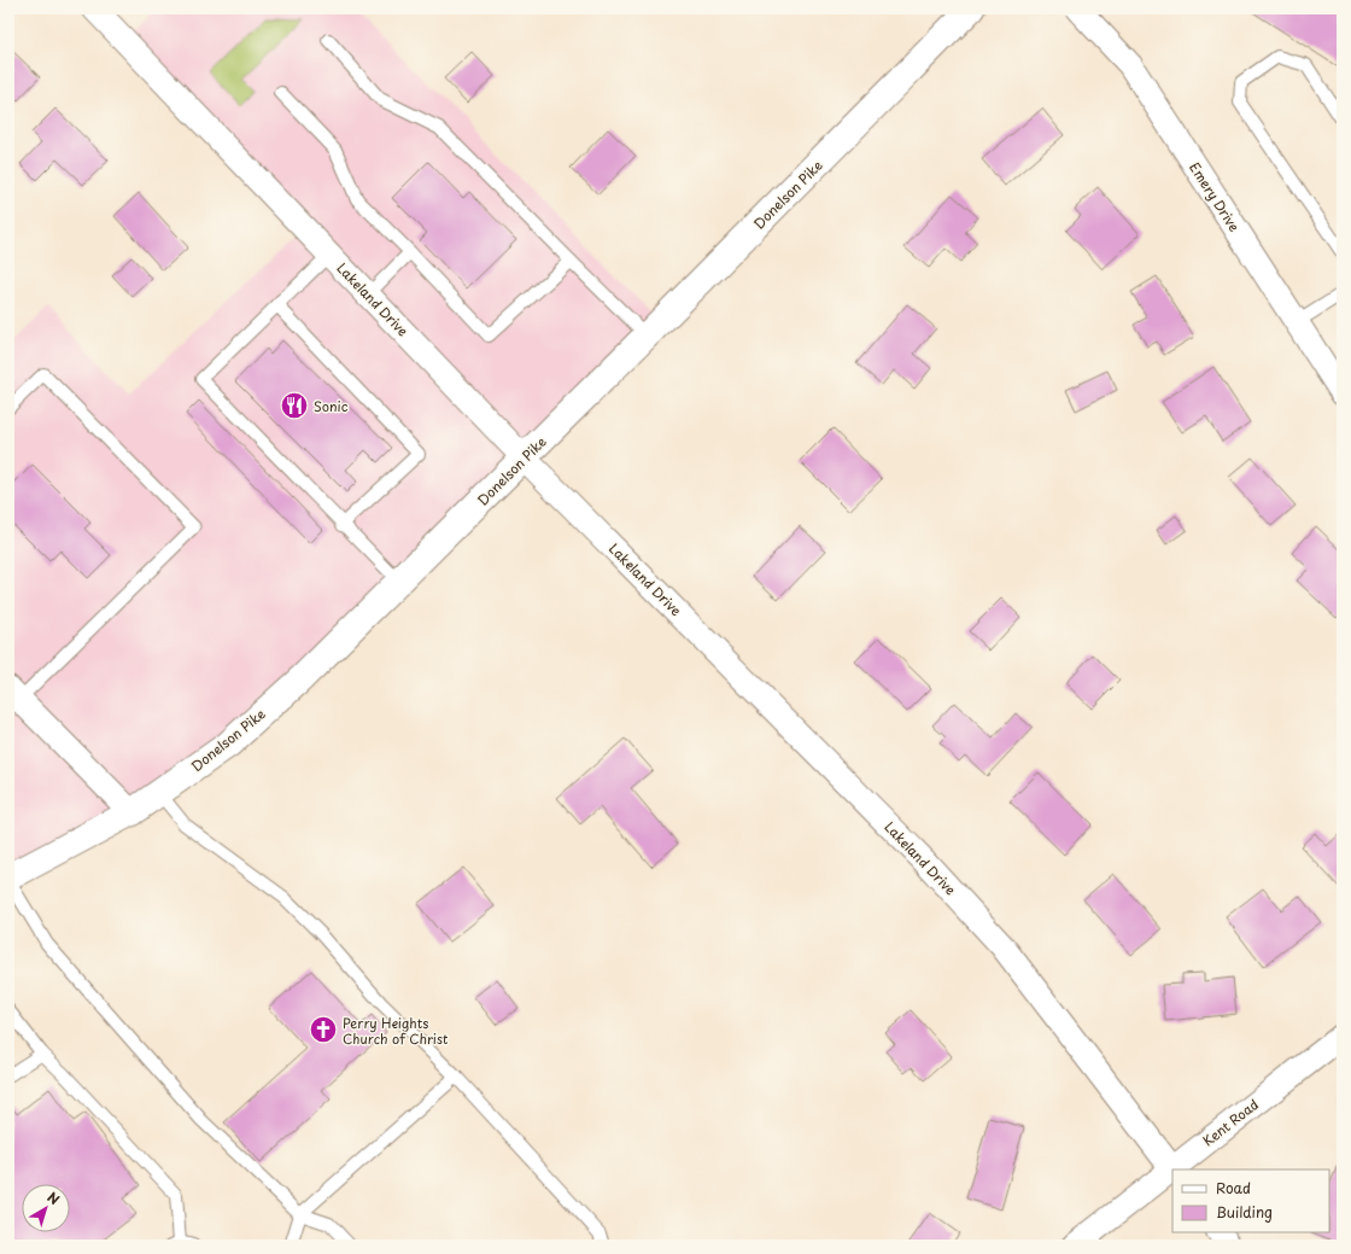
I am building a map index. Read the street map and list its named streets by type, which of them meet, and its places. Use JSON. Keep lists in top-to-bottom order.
{
  "streets": {
    "main road": ["Donelson Pike"],
    "street": ["Emery Drive", "Lakeland Drive", "Kent Road"]
  },
  "crossings": [
    ["Donelson Pike", "Lakeland Drive"],
    ["Lakeland Drive", "Kent Road"]
  ],
  "places": {
    "restaurant": ["Sonic"],
    "church": ["Perry Heights Church of Christ"]
  },
  "legend": ["Road", "Building"],
  "north": "top right"
}
